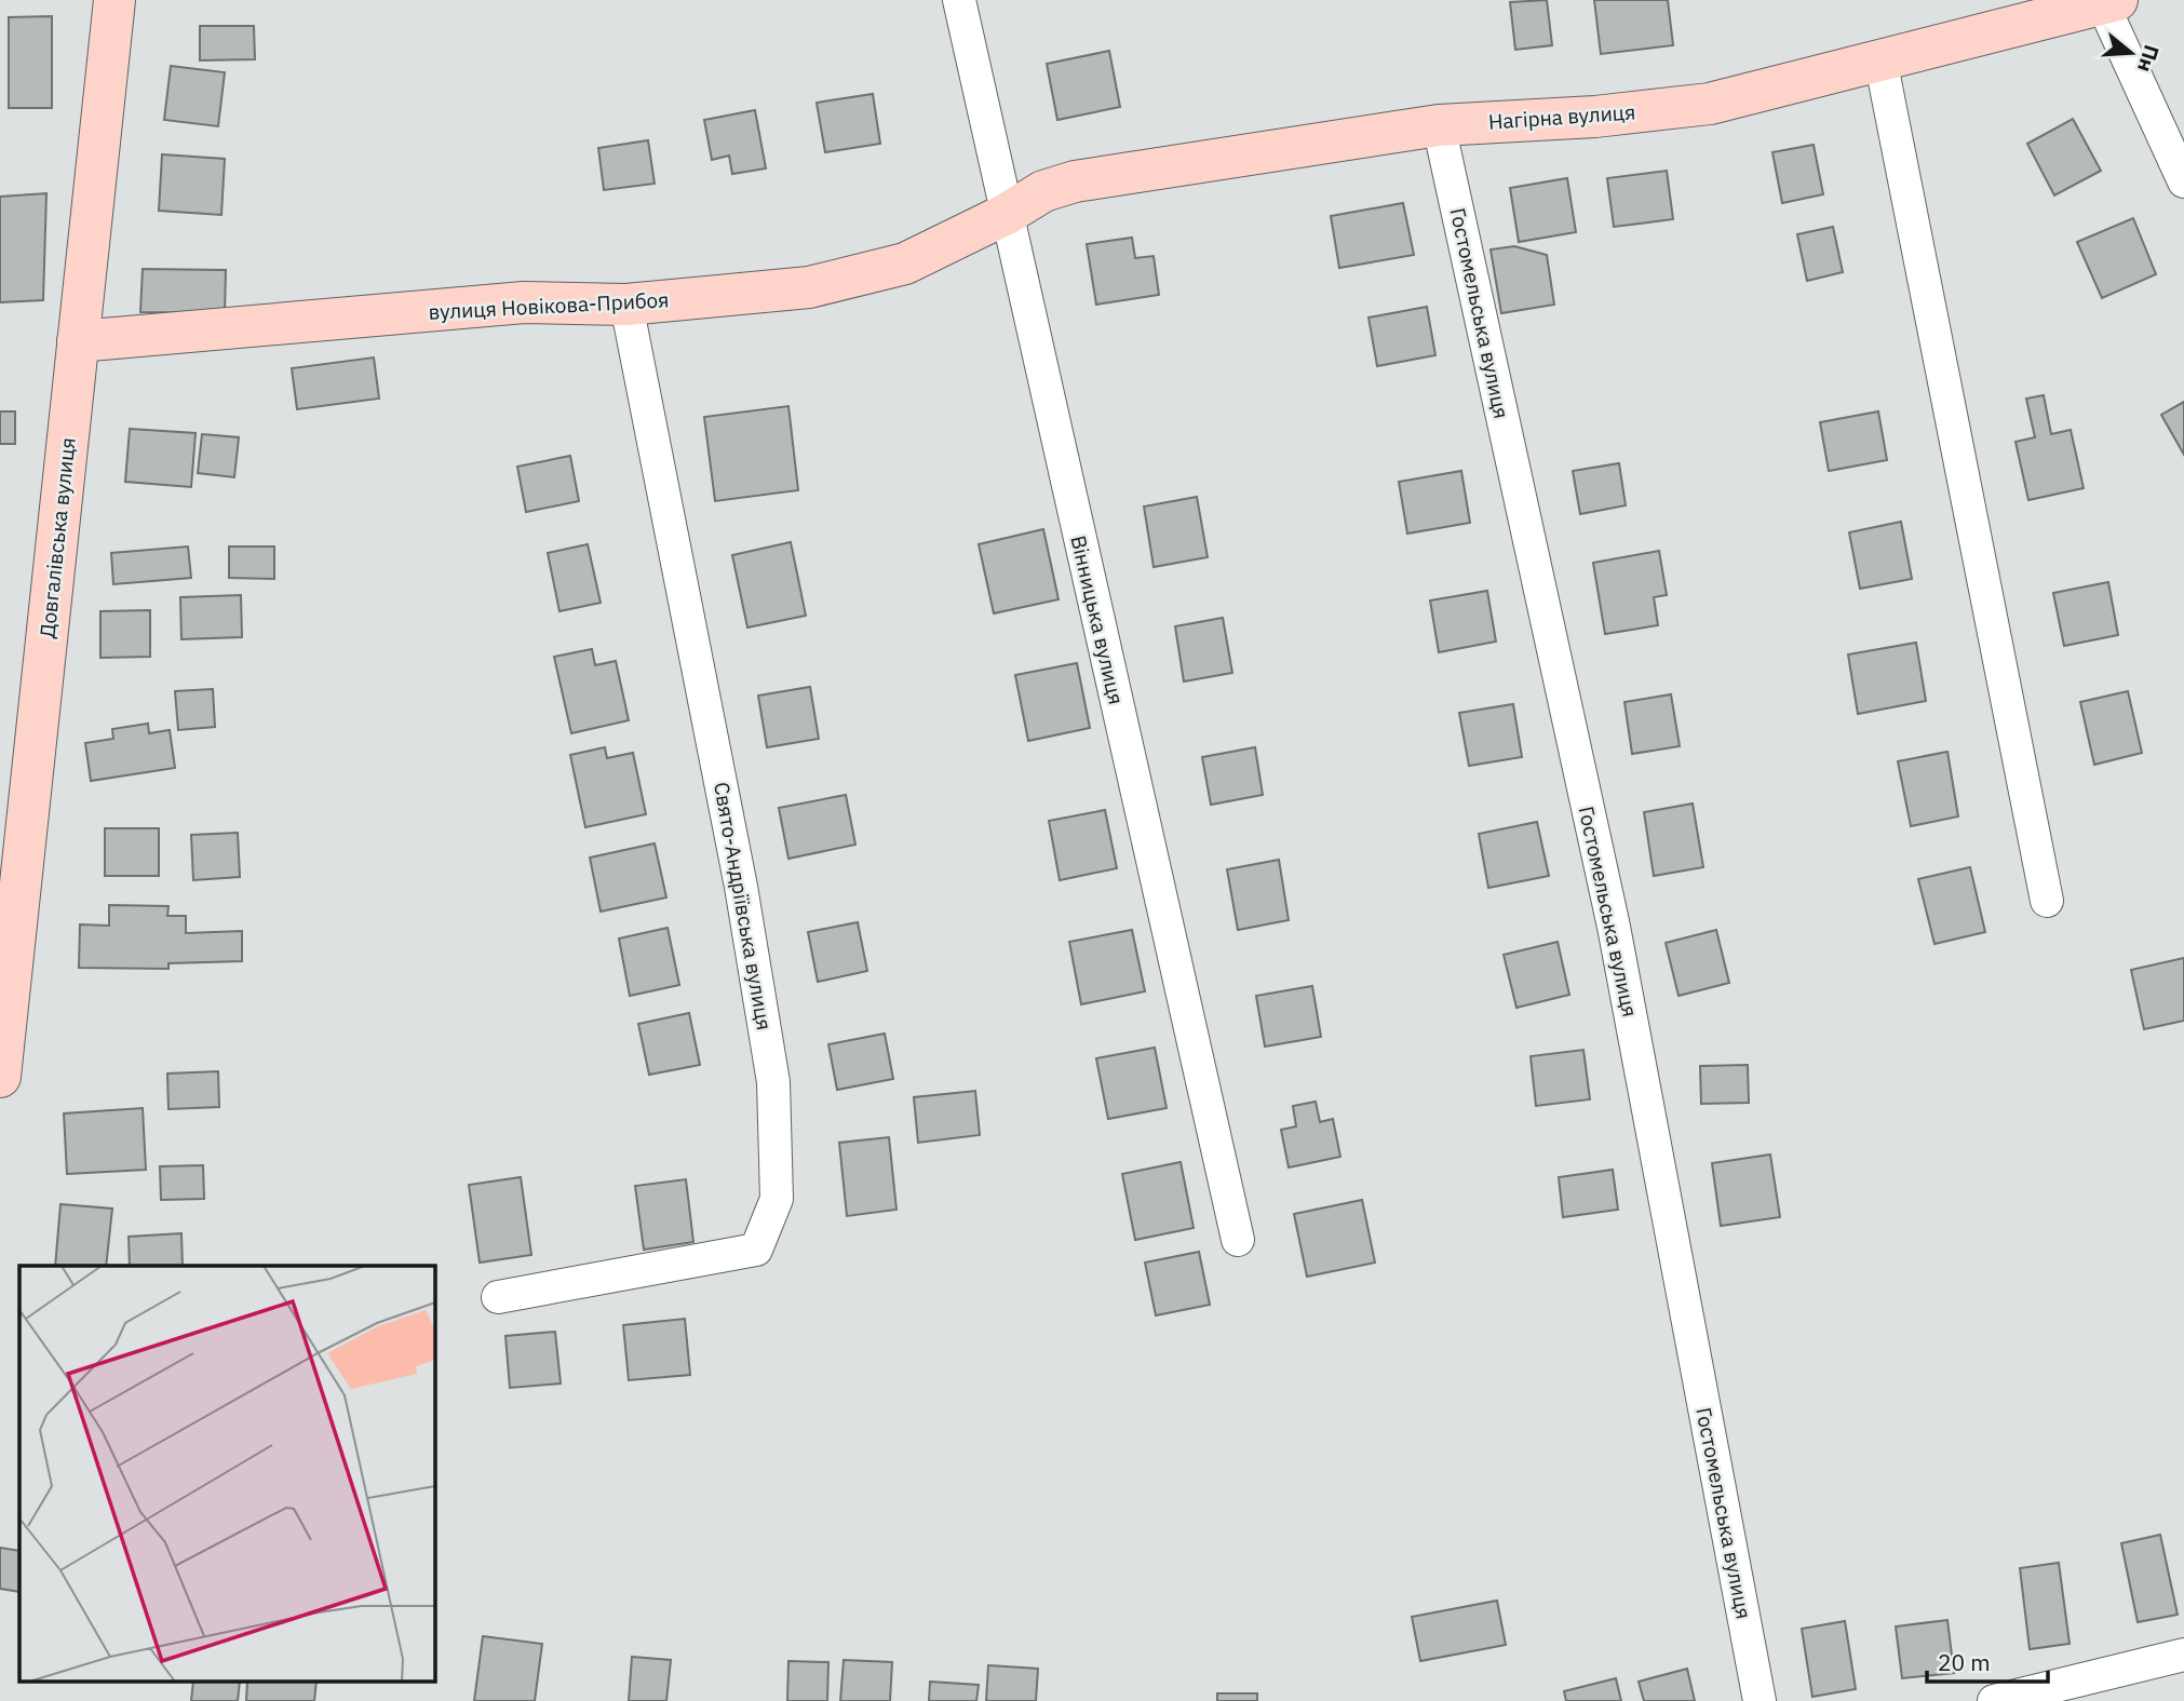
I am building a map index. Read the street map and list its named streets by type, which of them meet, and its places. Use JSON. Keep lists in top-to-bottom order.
{
  "streets": {
    "street": [
      "Нагірна вулиця",
      "вулиця Новікова-Прибоя",
      "Гостомельська вулиця",
      "Довгалівська вулиця",
      "Вінницька вулиця",
      "Свято-Андріївська вулиця"
    ]
  },
  "crossings": [
    ["Нагірна вулиця", "вулиця Новікова-Прибоя"],
    ["Нагірна вулиця", "Гостомельська вулиця"],
    ["Нагірна вулиця", "Вінницька вулиця"],
    ["вулиця Новікова-Прибоя", "Довгалівська вулиця"],
    ["вулиця Новікова-Прибоя", "Вінницька вулиця"],
    ["вулиця Новікова-Прибоя", "Свято-Андріївська вулиця"]
  ],
  "scale_bar": "20 m",
  "north": "right"
}
